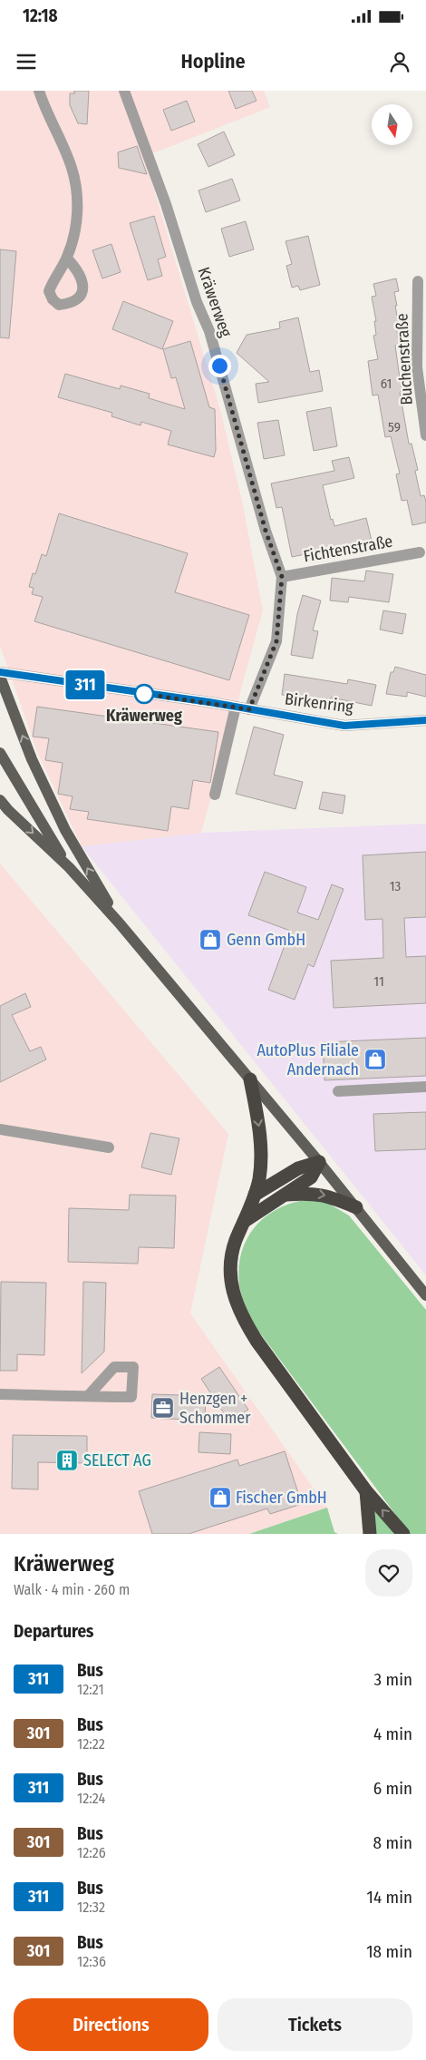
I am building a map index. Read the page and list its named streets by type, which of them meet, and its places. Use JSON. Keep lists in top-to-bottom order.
{
  "streets": {
    "street": [
      "Kräwerweg",
      "Buchenstraße",
      "Fichtenstraße",
      "Birkenring"
    ]
  },
  "crossings": [
    ["Kräwerweg", "Fichtenstraße"],
    ["Kräwerweg", "Birkenring"]
  ],
  "places": {
    "other": ["Kräwerweg"],
    "shop": ["Genn GmbH", "AutoPlus Filiale Andernach", "Fischer GmbH"],
    "office": ["Henzgen + Schommer"],
    "building": ["SELECT AG"]
  },
  "lines": ["bus line 311"],
  "house_numbers": [
    "61",
    "59",
    "13",
    "11"
  ],
  "north": "bottom",
  "page": {
    "status": "12:18",
    "header": "Hopline",
    "on_map": "311",
    "heading": [
      ["Kräwerweg", "Walk · 4 min · 260 m"],
      "Departures"
    ],
    "list": [
      {
        "mark": "311",
        "name": "Bus",
        "note": "12:21",
        "value": "3 min"
      },
      {
        "mark": "301",
        "name": "Bus",
        "note": "12:22",
        "value": "4 min"
      },
      {
        "mark": "311",
        "name": "Bus",
        "note": "12:24",
        "value": "6 min"
      },
      {
        "mark": "301",
        "name": "Bus",
        "note": "12:26",
        "value": "8 min"
      },
      {
        "mark": "311",
        "name": "Bus",
        "note": "12:32",
        "value": "14 min"
      },
      {
        "mark": "301",
        "name": "Bus",
        "note": "12:36",
        "value": "18 min"
      }
    ],
    "buttons": ["Directions", "Tickets"]
  }
}
